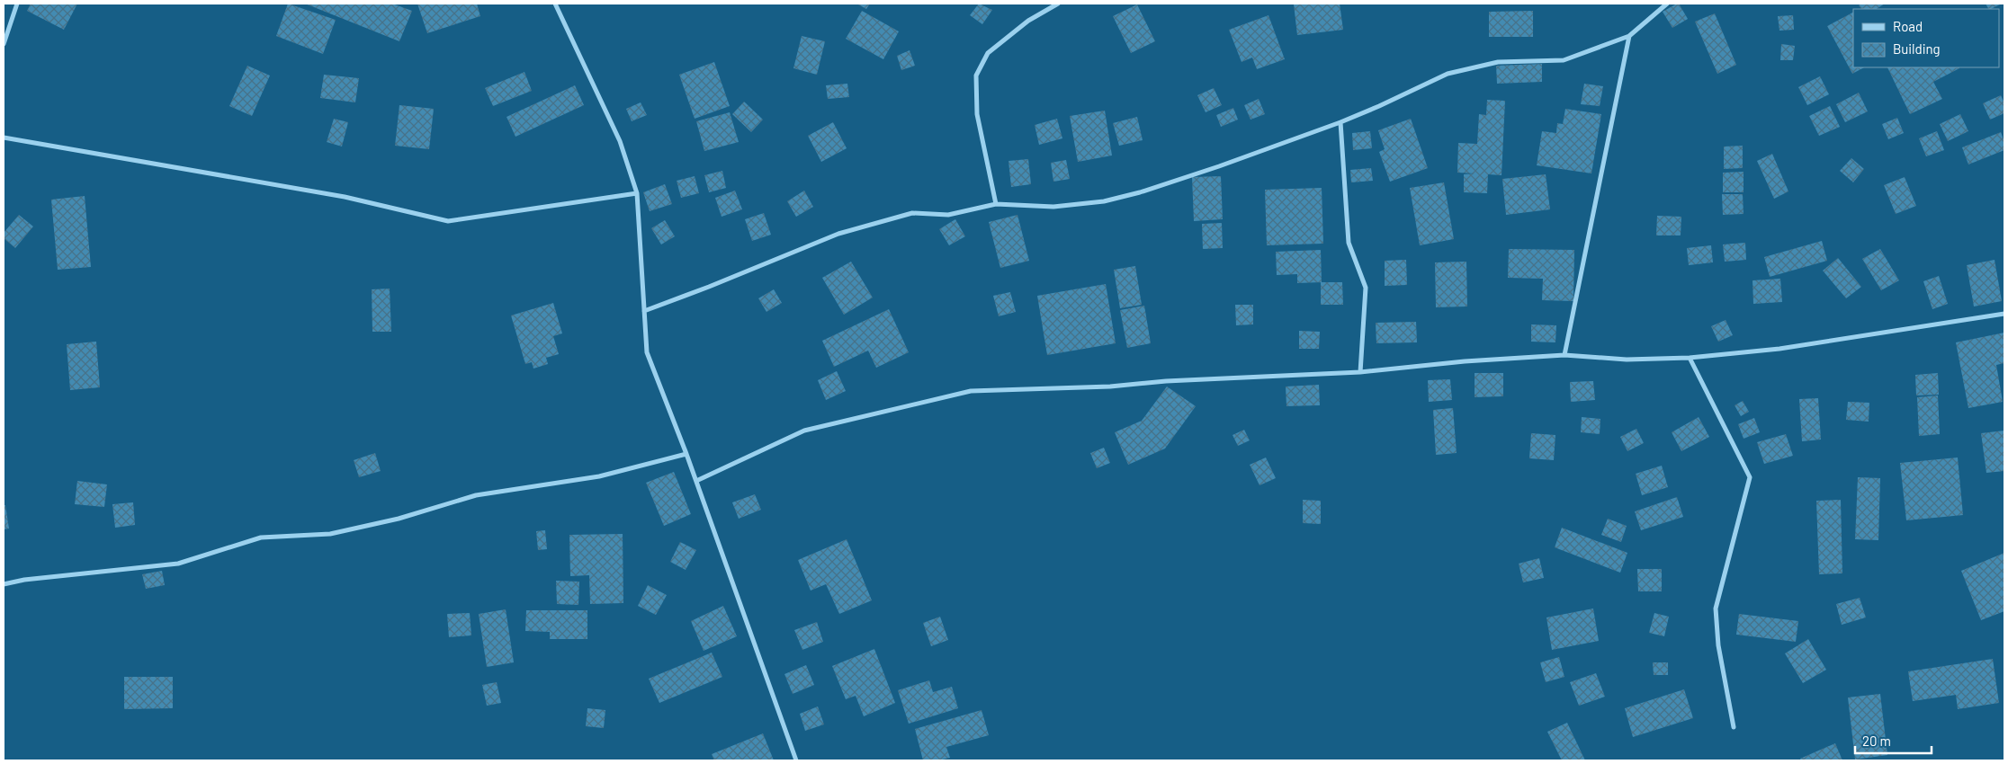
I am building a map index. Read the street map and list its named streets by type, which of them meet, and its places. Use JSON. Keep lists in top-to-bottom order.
{
  "legend": ["Road", "Building"],
  "scale_bar": "20 m"
}
